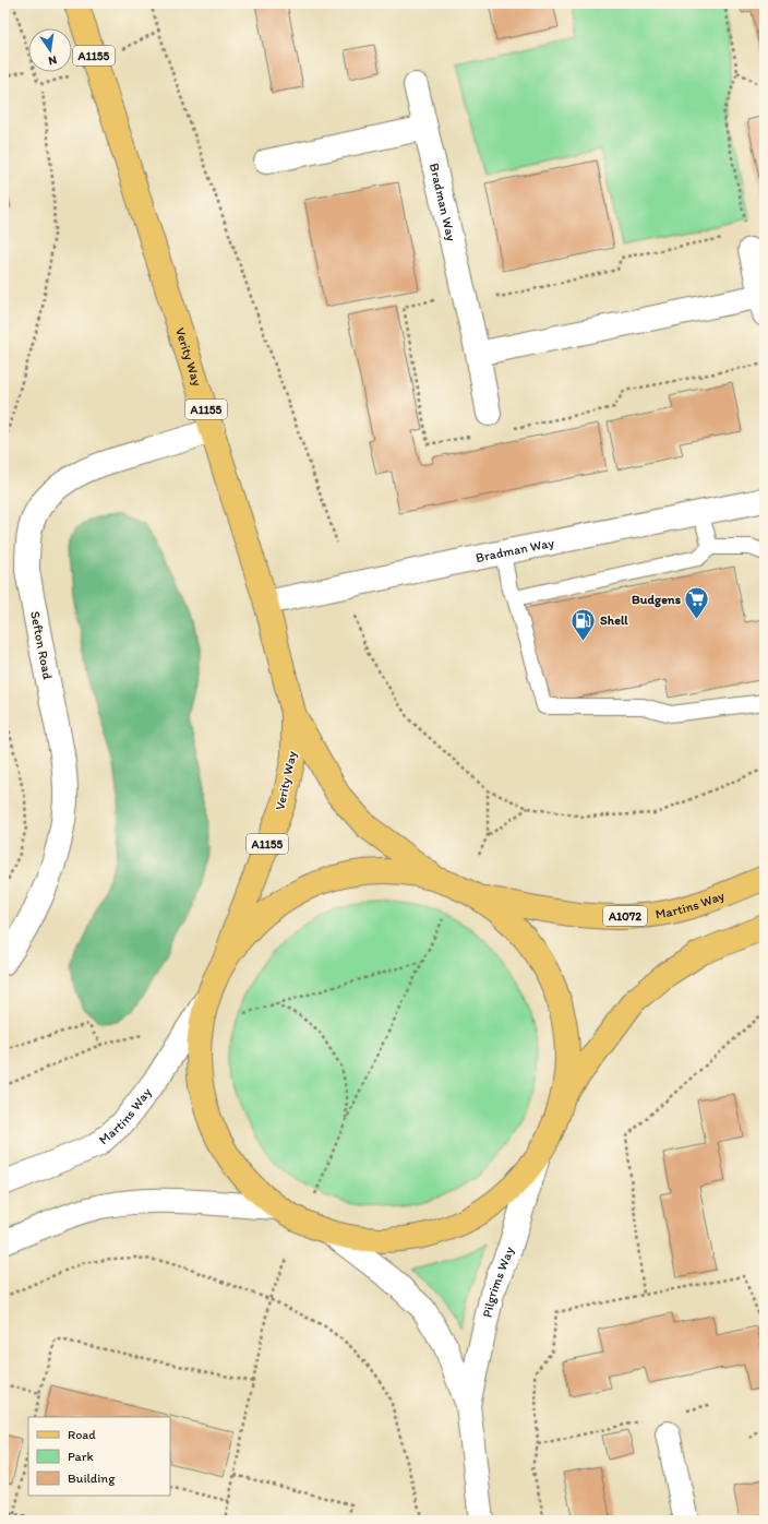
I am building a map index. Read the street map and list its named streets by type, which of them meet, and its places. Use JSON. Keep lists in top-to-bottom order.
{
  "streets": {
    "main road": [
      "A1155",
      "Verity Way",
      "Martins Way",
      "A1072"
    ],
    "street": ["Bradman Way", "Sefton Road", "Pilgrims Way"]
  },
  "crossings": [
    ["Bradman Way", "Verity Way"],
    ["Verity Way", "Sefton Road"],
    ["Verity Way", "Martins Way"],
    ["Martins Way", "Pilgrims Way"]
  ],
  "places": {
    "supermarket": ["Budgens"],
    "fuel station": ["Shell"]
  },
  "legend": ["Road", "Park", "Building"],
  "north": "bottom"
}
